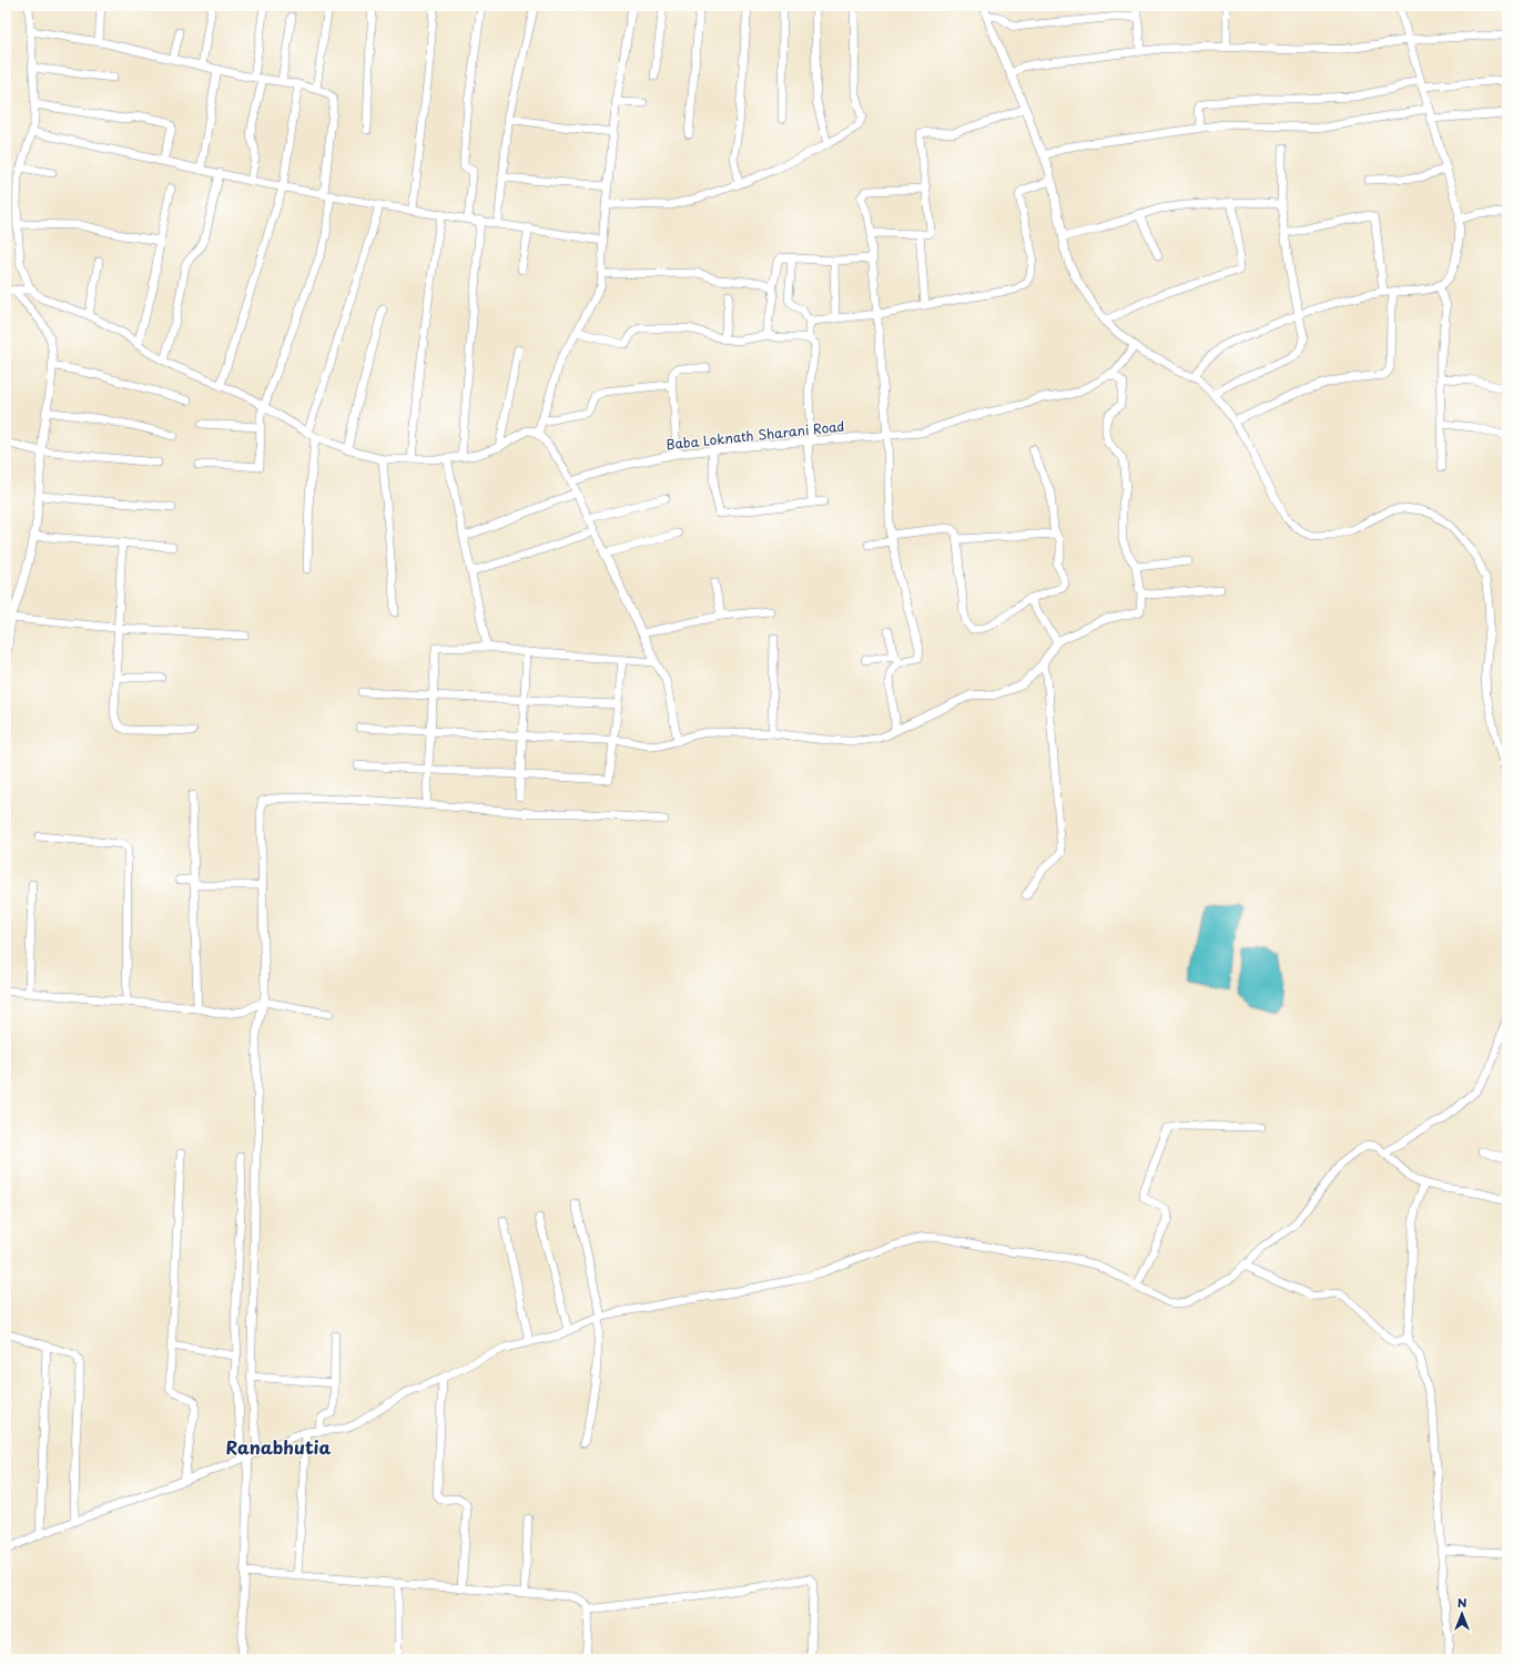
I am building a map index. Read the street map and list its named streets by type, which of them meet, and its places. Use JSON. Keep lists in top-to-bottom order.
{
  "streets": {
    "street": ["Baba Loknath Sharani Road"]
  },
  "districts": ["Ranabhutia"],
  "north": "top"
}
